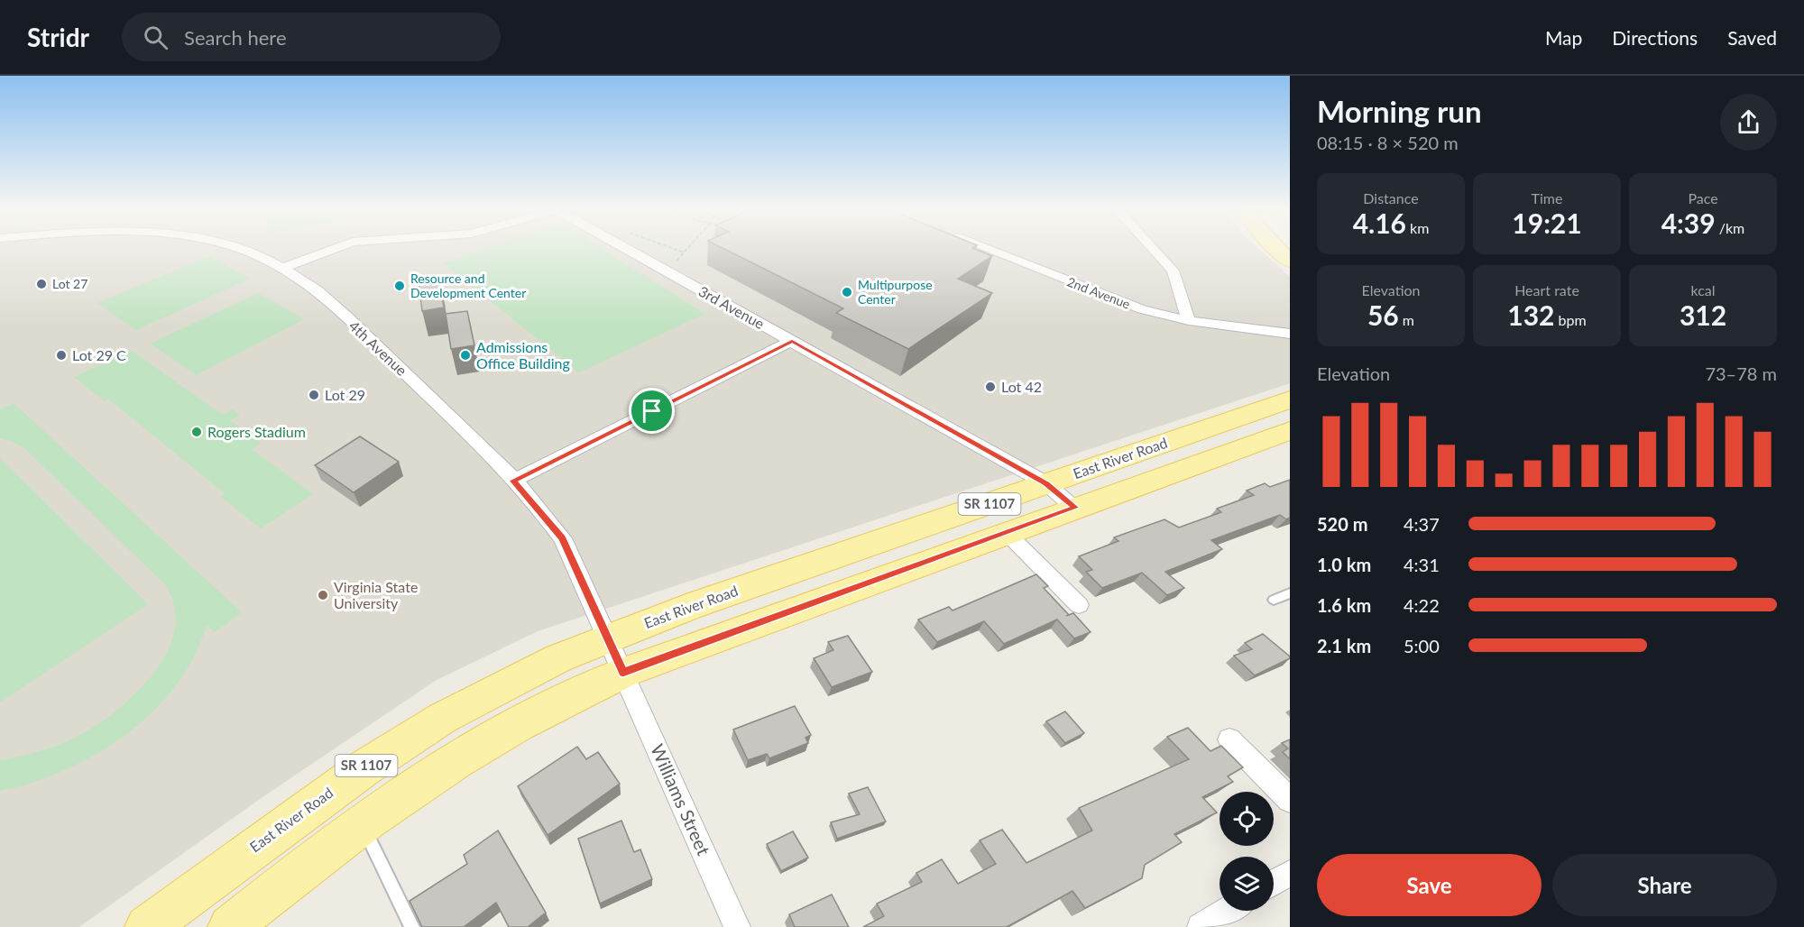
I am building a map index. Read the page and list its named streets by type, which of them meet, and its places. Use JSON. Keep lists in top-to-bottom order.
{
  "streets": {
    "main road": ["East River Road", "SR 1107"],
    "street": [
      "2nd Avenue",
      "3rd Avenue",
      "4th Avenue",
      "Williams Street"
    ]
  },
  "crossings": [
    ["3rd Avenue", "East River Road"],
    ["4th Avenue", "East River Road"],
    ["4th Avenue", "Williams Street"],
    ["East River Road", "Williams Street"]
  ],
  "places": [
    "Lot 27",
    "Resource and Development Center",
    "Multipurpose Center",
    "Lot 29 C",
    "Admissions Office Building",
    "Lot 42",
    "Lot 29",
    "Rogers Stadium",
    "Virginia State University"
  ],
  "page": {
    "header": "Stridr",
    "search": "Search here",
    "nav": ["Map", "Directions", "Saved"],
    "heading": ["Morning run", "08:15 · 8 × 520 m"],
    "stats": [
      ["Distance", "4.16 km"],
      ["Time", "19:21"],
      ["Pace", "4:39 /km"],
      ["Elevation", "56 m"],
      ["Heart rate", "132 bpm"],
      ["kcal", "312"]
    ],
    "chart": ["Elevation", "73–78 m"],
    "list": [
      {
        "name": "520 m",
        "note": "4:37"
      },
      {
        "name": "1.0 km",
        "note": "4:31"
      },
      {
        "name": "1.6 km",
        "note": "4:22"
      },
      {
        "name": "2.1 km",
        "note": "5:00"
      }
    ],
    "buttons": ["Save", "Share"]
  }
}
